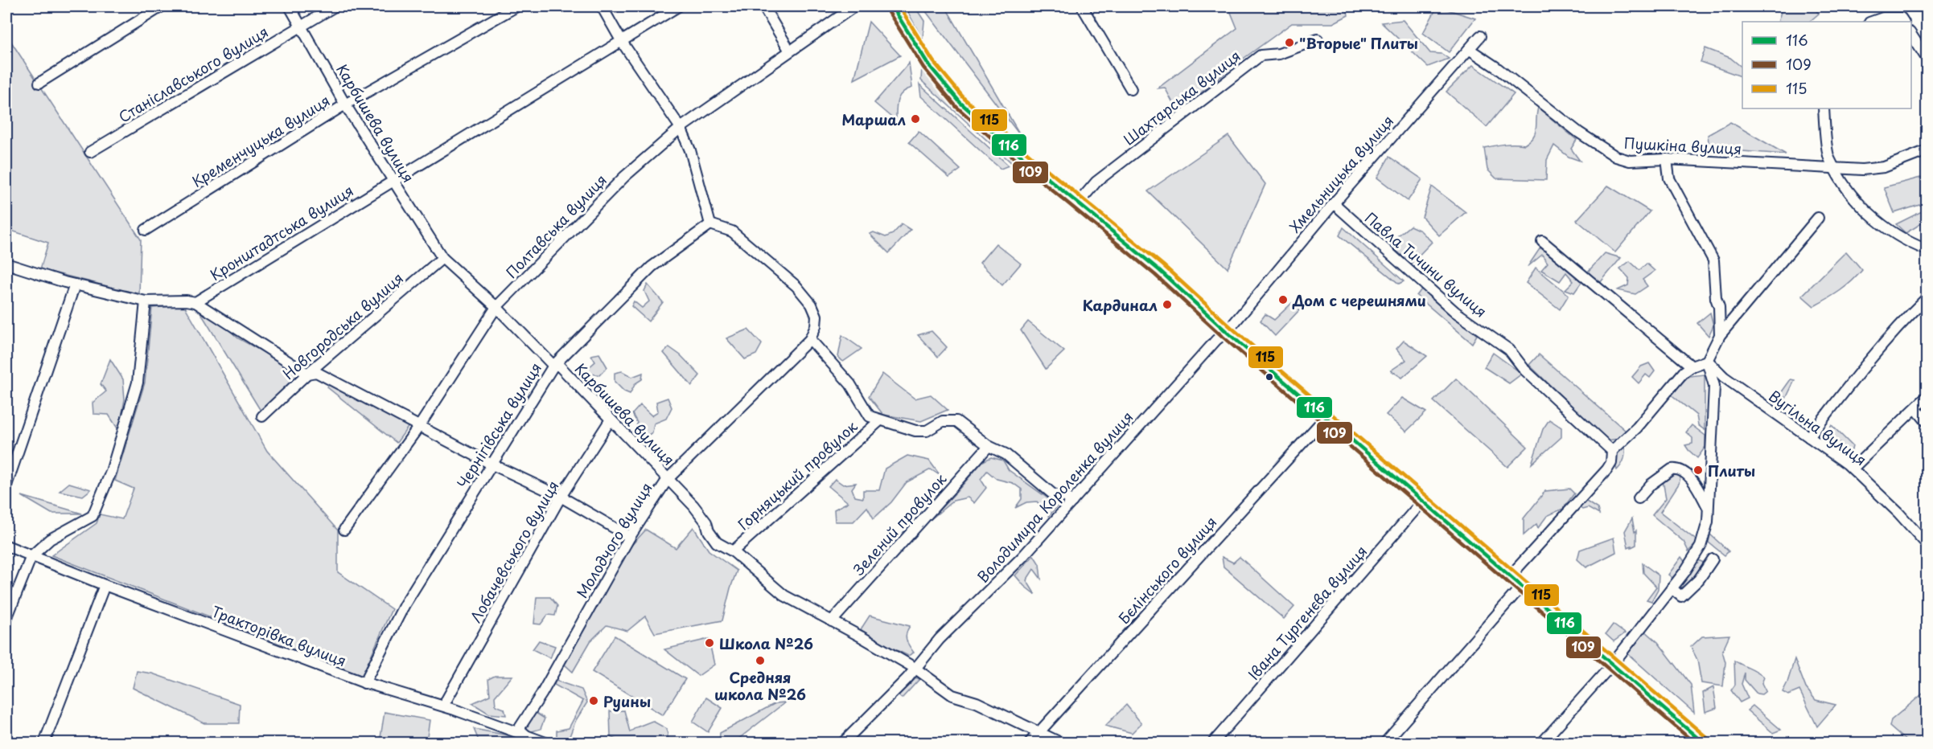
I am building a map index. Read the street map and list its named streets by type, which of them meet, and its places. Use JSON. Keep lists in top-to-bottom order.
{
  "streets": {
    "street": [
      "Станіславського вулиця",
      "Шахтарська вулиця",
      "Карбишева вулиця",
      "Кременчуцька вулиця",
      "Пушкіна вулиця",
      "Хмельницька вулиця",
      "Полтавська вулиця",
      "Кронштадтська вулиця",
      "Павла Тичини вулиця",
      "Новгородська вулиця",
      "Чернігівська вулиця",
      "Вугільна вулиця",
      "Горняцький провулок",
      "Володимира Короленка вулиця",
      "Зелений провулок",
      "Молодчого вулиця",
      "Лобачевського вулиця",
      "Бєлінського вулиця",
      "Івана Тургенєва вулиця",
      "Тракторівка вулиця"
    ]
  },
  "crossings": [
    ["Станіславського вулиця", "Карбишева вулиця"],
    ["Карбишева вулиця", "Кременчуцька вулиця"],
    ["Карбишева вулиця", "Полтавська вулиця"],
    ["Карбишева вулиця", "Кронштадтська вулиця"],
    ["Карбишева вулиця", "Новгородська вулиця"],
    ["Карбишева вулиця", "Чернігівська вулиця"],
    ["Карбишева вулиця", "Горняцький провулок"],
    ["Карбишева вулиця", "Володимира Короленка вулиця"],
    ["Карбишева вулиця", "Зелений провулок"],
    ["Карбишева вулиця", "Молодчого вулиця"],
    ["Карбишева вулиця", "Лобачевського вулиця"],
    ["Карбишева вулиця", "Бєлінського вулиця"],
    ["Пушкіна вулиця", "Хмельницька вулиця"],
    ["Хмельницька вулиця", "Павла Тичини вулиця"],
    ["Хмельницька вулиця", "Володимира Короленка вулиця"],
    ["Чернігівська вулиця", "Тракторівка вулиця"],
    ["Молодчого вулиця", "Тракторівка вулиця"]
  ],
  "places": [
    "\"Вторые\" Плиты",
    "Маршал",
    "Дом с черешнями",
    "Кардинал",
    "Плиты",
    "Школа №26",
    "Средняя школа №26",
    "Руины"
  ],
  "lines": ["transit line 116", "transit line 115", "transit line 109"],
  "legend": ["116", "109", "115"]
}
